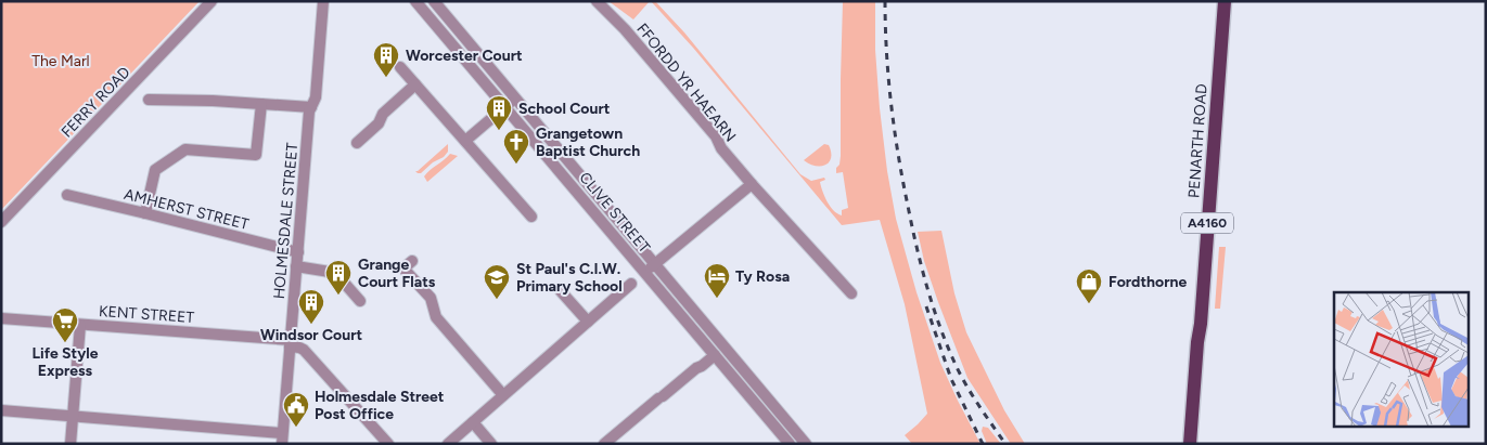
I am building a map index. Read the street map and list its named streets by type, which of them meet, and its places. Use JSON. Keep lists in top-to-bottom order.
{
  "streets": {
    "main road": ["PENARTH ROAD", "A4160"],
    "street": [
      "FFORDD YR HAEARN",
      "FERRY ROAD",
      "AMHERST STREET",
      "CLIVE STREET",
      "HOLMESDALE STREET",
      "KENT STREET"
    ]
  },
  "crossings": [
    ["AMHERST STREET", "HOLMESDALE STREET"],
    ["HOLMESDALE STREET", "KENT STREET"]
  ],
  "parks": ["The Marl"],
  "places": {
    "building": [
      "Worcester Court",
      "School Court",
      "Grange Court Flats",
      "Windsor Court"
    ],
    "church": ["Grangetown Baptist Church"],
    "hotel": ["Ty Rosa"],
    "school or university": ["St Paul's C.I.W. Primary School"],
    "shop": ["Fordthorne"],
    "supermarket": ["Life Style Express"],
    "public building": ["Holmesdale Street Post Office"]
  }
}
